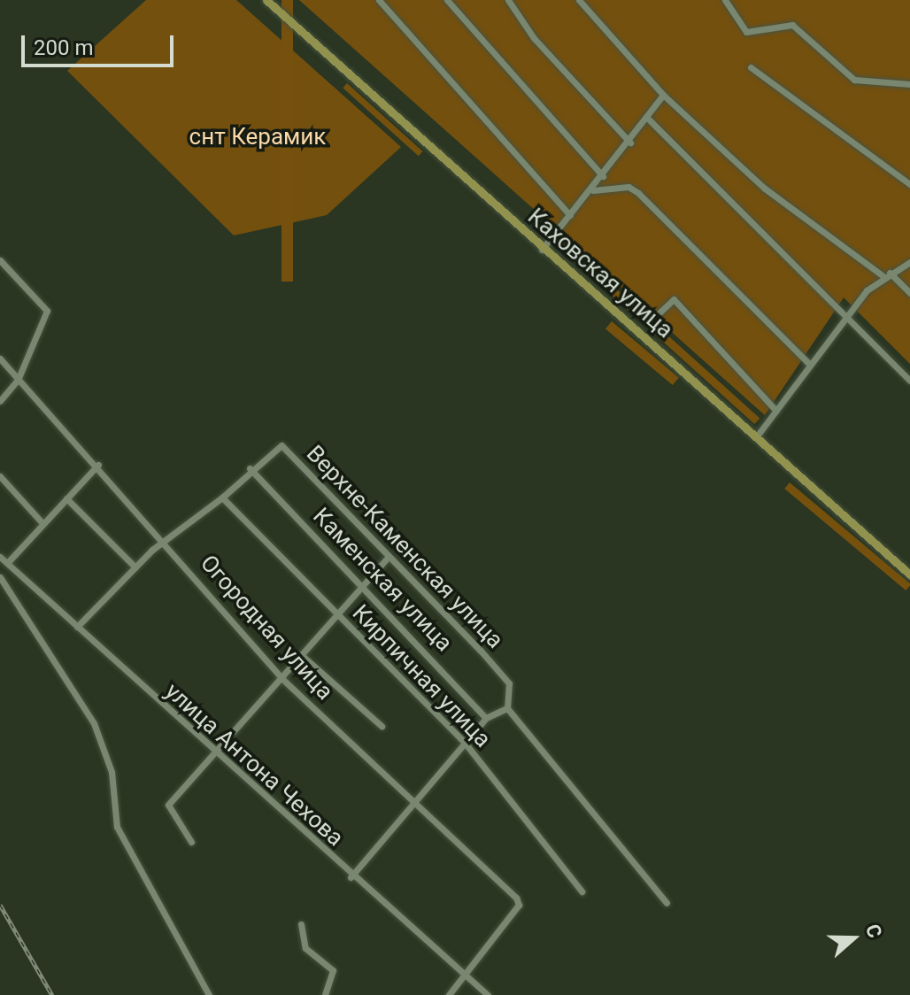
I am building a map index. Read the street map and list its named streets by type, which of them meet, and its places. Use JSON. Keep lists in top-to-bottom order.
{
  "streets": {
    "main road": ["Каховская улица"],
    "street": [
      "Верхне-Каменская улица",
      "Каменская улица",
      "Огородная улица",
      "Кирпичная улица",
      "улица Антона Чехова"
    ]
  },
  "crossings": [
    ["Верхне-Каменская улица", "Каменская улица"],
    ["Верхне-Каменская улица", "Огородная улица"],
    ["Верхне-Каменская улица", "Кирпичная улица"],
    ["Верхне-Каменская улица", "улица Антона Чехова"],
    ["Огородная улица", "улица Антона Чехова"]
  ],
  "parks": ["снт Керамик"],
  "scale_bar": "200 m",
  "north": "right"
}
